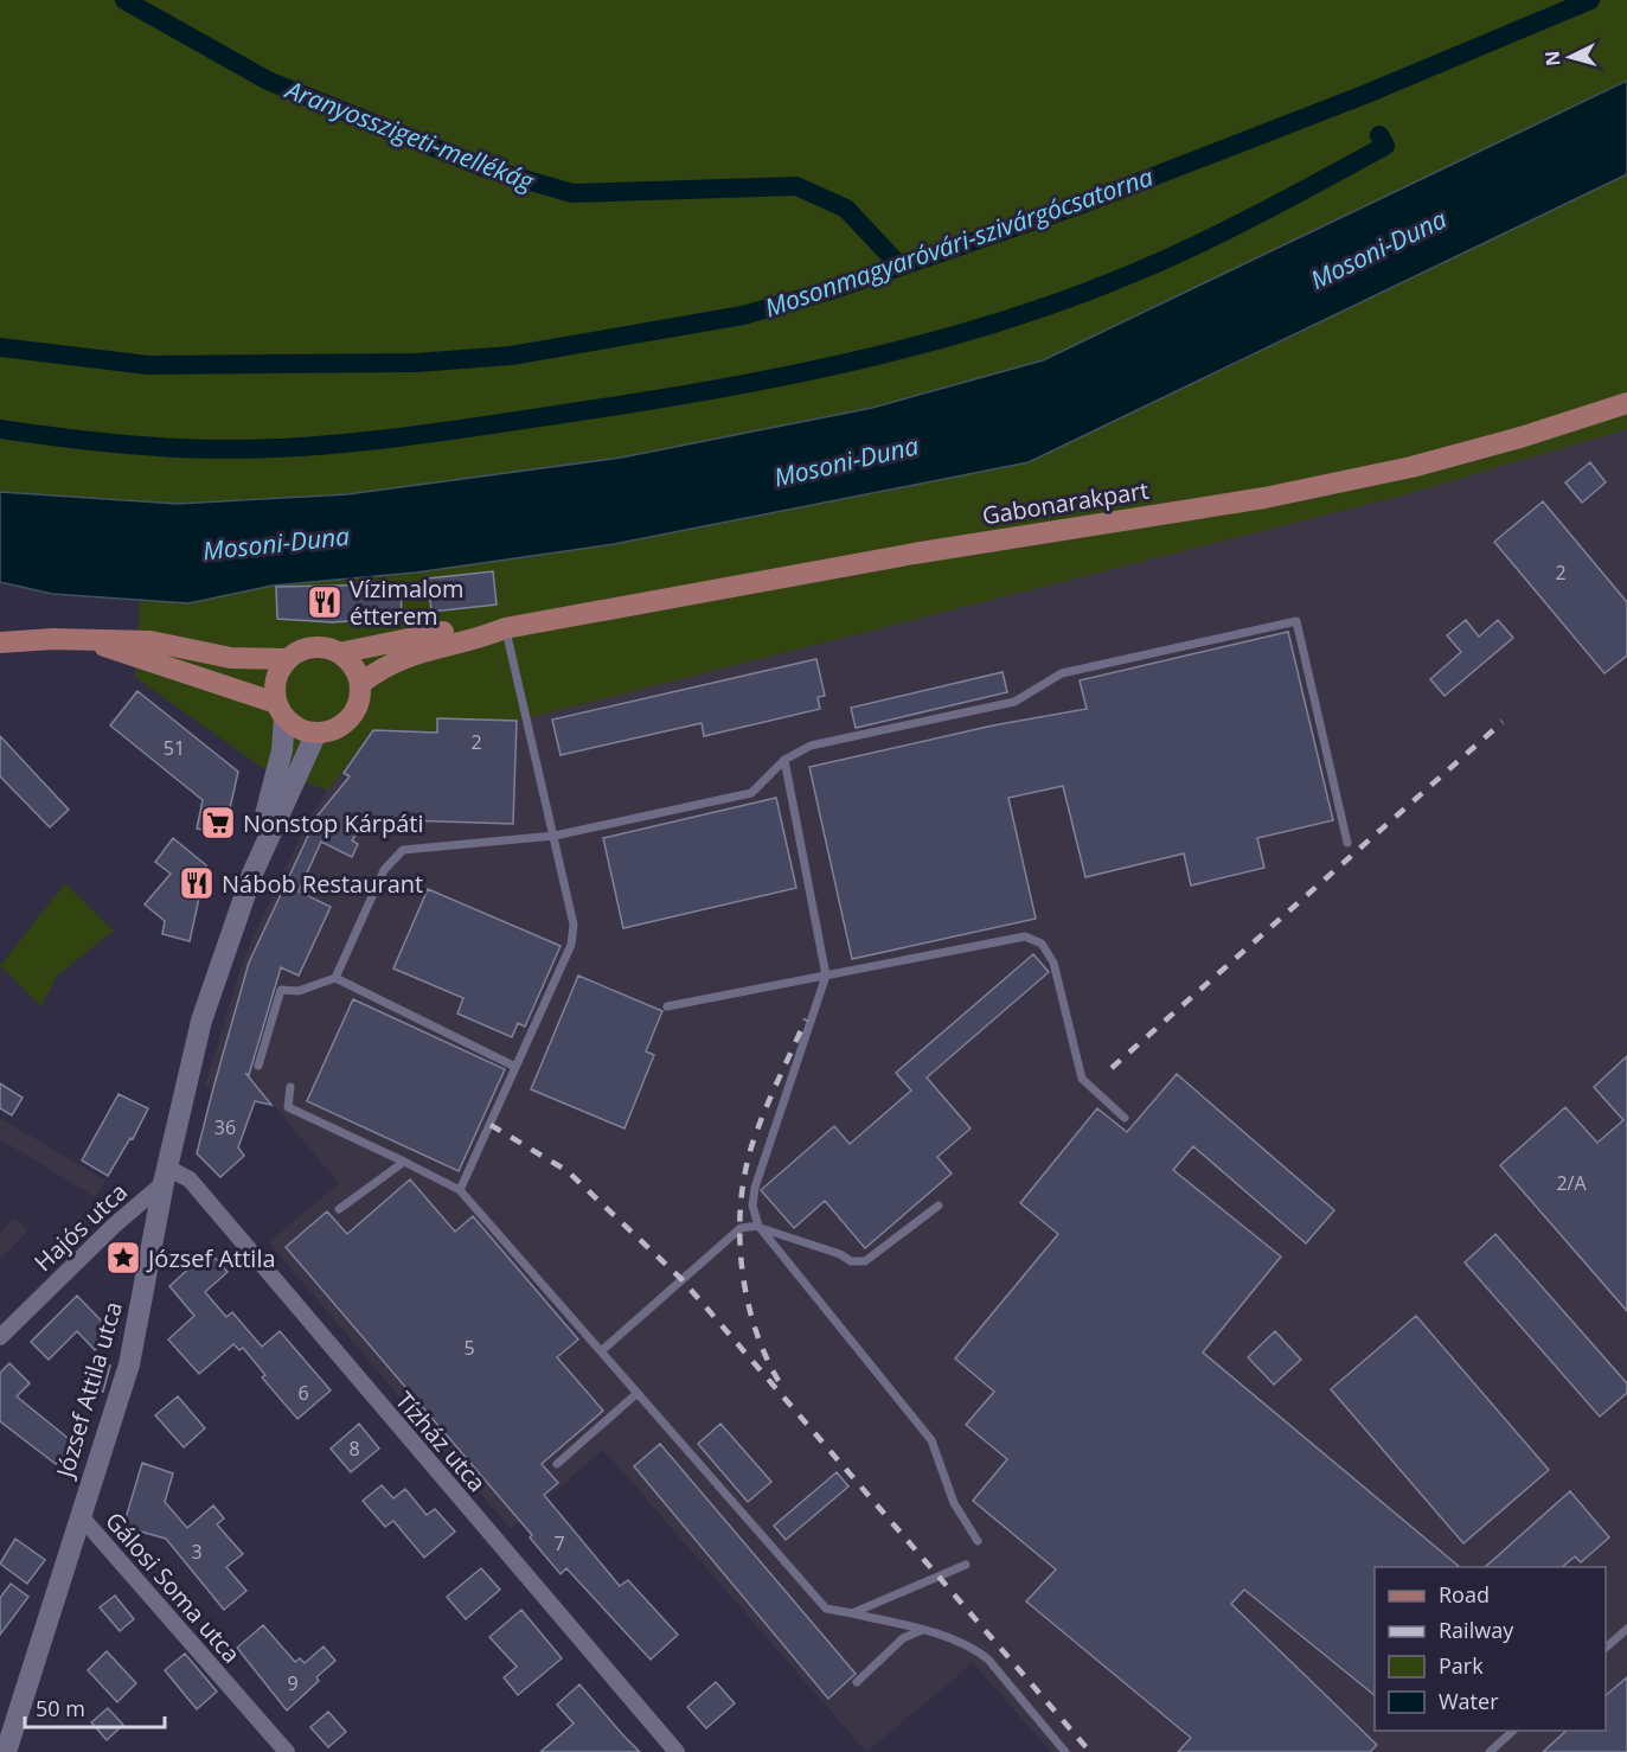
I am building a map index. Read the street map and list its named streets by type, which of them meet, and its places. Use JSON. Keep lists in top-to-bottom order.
{
  "streets": {
    "main road": ["Gabonarakpart"],
    "street": [
      "Hajós utca",
      "József Attila utca",
      "Tízház utca",
      "Gálosi Soma utca"
    ]
  },
  "crossings": [
    ["Hajós utca", "József Attila utca"],
    ["Hajós utca", "Tízház utca"],
    ["József Attila utca", "Tízház utca"],
    ["József Attila utca", "Gálosi Soma utca"]
  ],
  "water": ["Aranyosszigeti-mellékág", "Mosonmagyaróvári-szivárgócsatorna", "Mosoni-Duna"],
  "places": {
    "restaurant": ["Vízimalom étterem", "Nábob Restaurant"],
    "supermarket": ["Nonstop Kárpáti"],
    "place": ["József Attila"]
  },
  "house_numbers": [
    "2",
    "2",
    "51",
    "36",
    "2/A",
    "5",
    "6",
    "8",
    "7",
    "3",
    "9"
  ],
  "legend": [
    "Road",
    "Railway",
    "Park",
    "Water"
  ],
  "scale_bar": "50 m",
  "north": "left"
}
